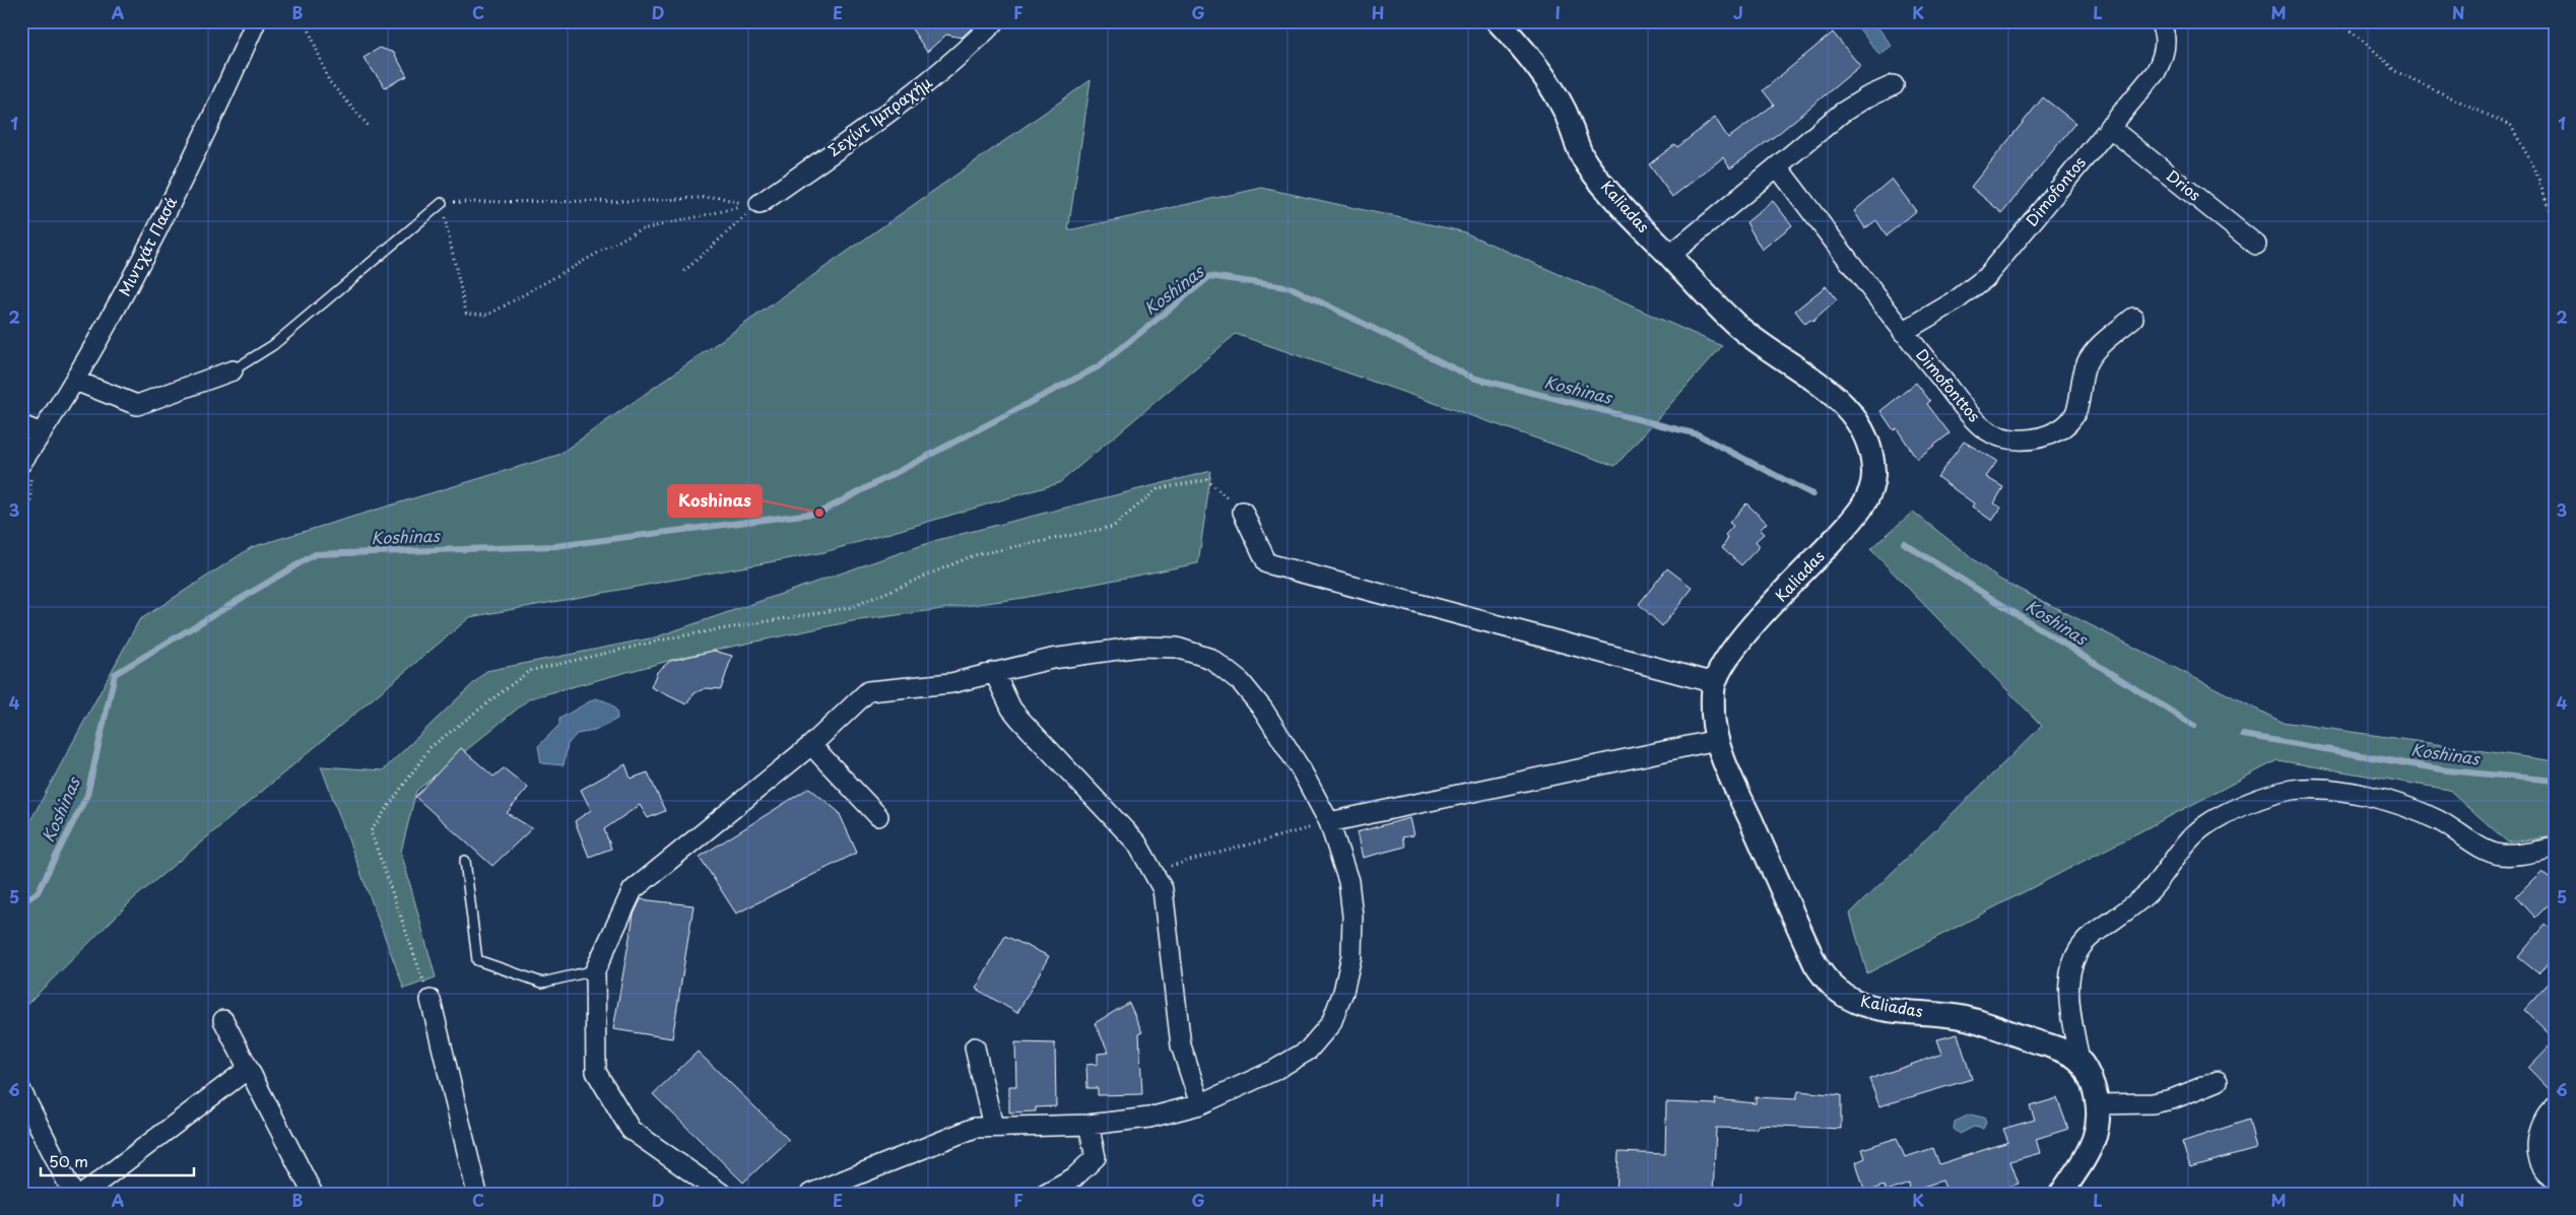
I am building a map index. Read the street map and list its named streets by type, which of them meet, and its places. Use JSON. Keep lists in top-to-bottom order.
{
  "streets": {
    "street": [
      "Σεχίντ Ιμπραχήμ",
      "Drios",
      "Dimofontos",
      "Kaliadas",
      "Μιντχάτ Πασά",
      "Dimofonttos"
    ]
  },
  "crossings": [
    ["Drios", "Dimofontos"],
    ["Dimofontos", "Dimofonttos"]
  ],
  "water": ["Koshinas"],
  "places": ["Koshinas"],
  "scale_bar": "50 m",
  "grid": {
    "columns": [
      "A",
      "B",
      "C",
      "D",
      "E",
      "F",
      "G",
      "H",
      "I",
      "J",
      "K",
      "L",
      "M",
      "N"
    ],
    "rows": [
      "1",
      "2",
      "3",
      "4",
      "5",
      "6"
    ]
  }
}
